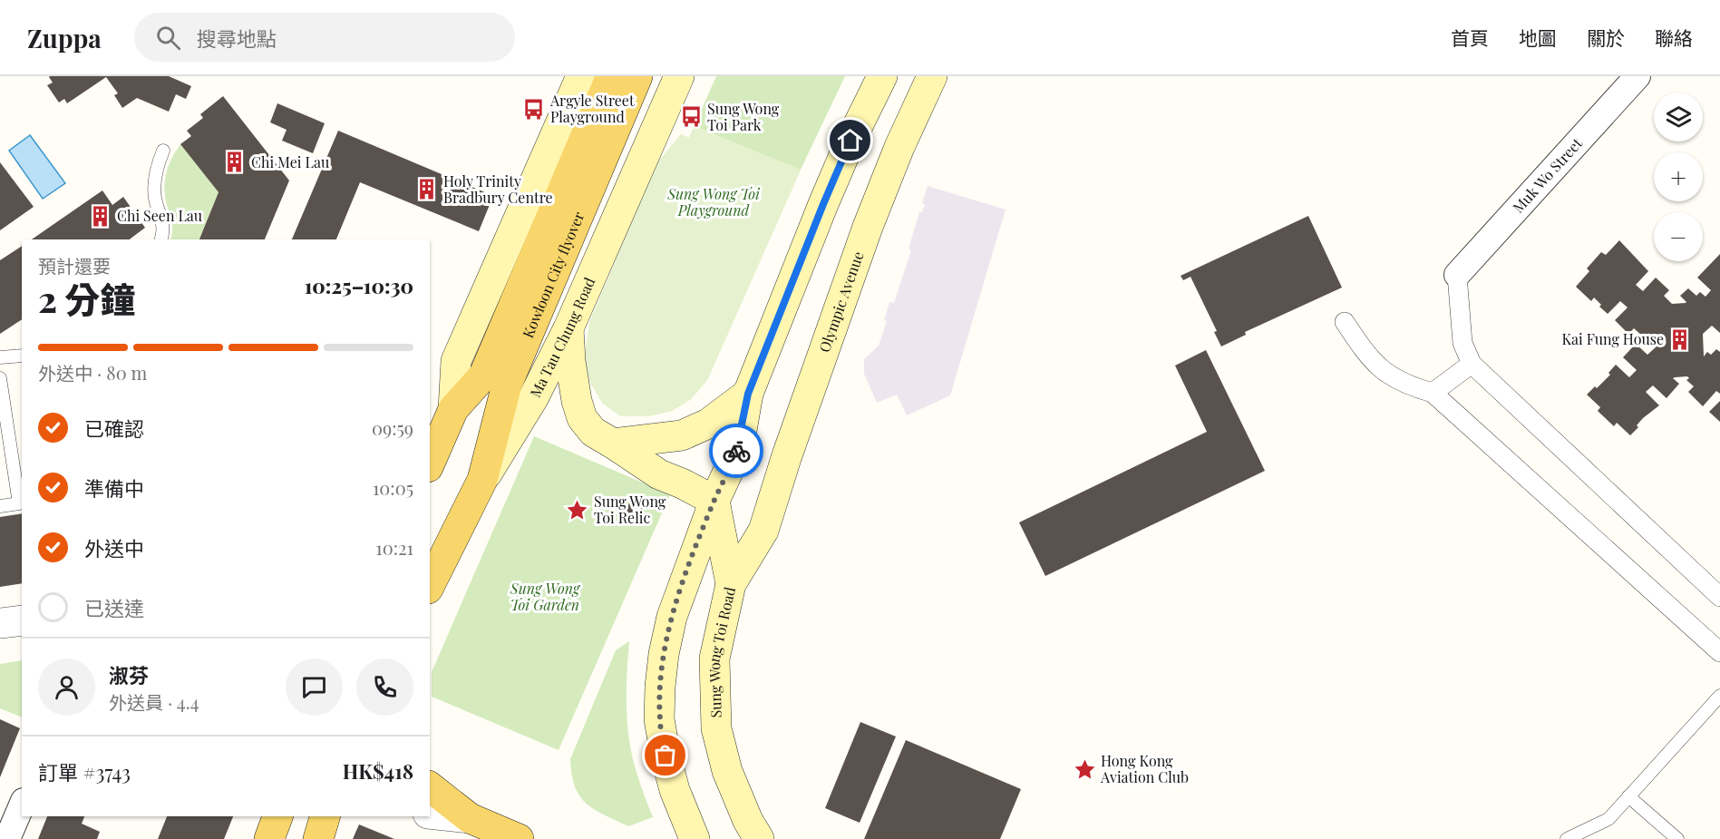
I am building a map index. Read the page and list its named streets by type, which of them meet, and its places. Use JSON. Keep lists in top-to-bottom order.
{
  "streets": {
    "main road": [
      "Kowloon City flyover",
      "Olympic Avenue",
      "Ma Tau Chung Road",
      "Sung Wong Toi Road"
    ],
    "street": ["Muk Wo Street"]
  },
  "crossings": [
    ["Kowloon City flyover", "Ma Tau Chung Road"],
    ["Olympic Avenue", "Sung Wong Toi Road"]
  ],
  "parks": ["Sung Wong Toi Playground", "Sung Wong Toi Garden"],
  "places": {
    "bus stop": ["Argyle Street Playground", "Sung Wong Toi Park"],
    "building": [
      "Chi Mei Lau",
      "Holy Trinity Bradbury Centre",
      "Chi Seen Lau",
      "Kai Fung House"
    ],
    "place": ["Sung Wong Toi Relic", "Hong Kong Aviation Club"]
  },
  "page": {
    "header": "Zuppa",
    "search": "搜尋地點",
    "nav": [
      "首頁",
      "地圖",
      "關於",
      "聯絡"
    ],
    "map_buttons": ["+", "−"],
    "heading": ["2 分鐘", "預計還要", "10:25–10:30"],
    "panel": [
      "淑芬",
      "外送員 · 4.4",
      "訂單 #3743",
      "HK$418"
    ],
    "bar": "外送中 · 80 m",
    "list": [
      ["已確認", "09:59"],
      ["準備中", "10:05"],
      ["外送中", "10:21"],
      "已送達"
    ]
  }
}
